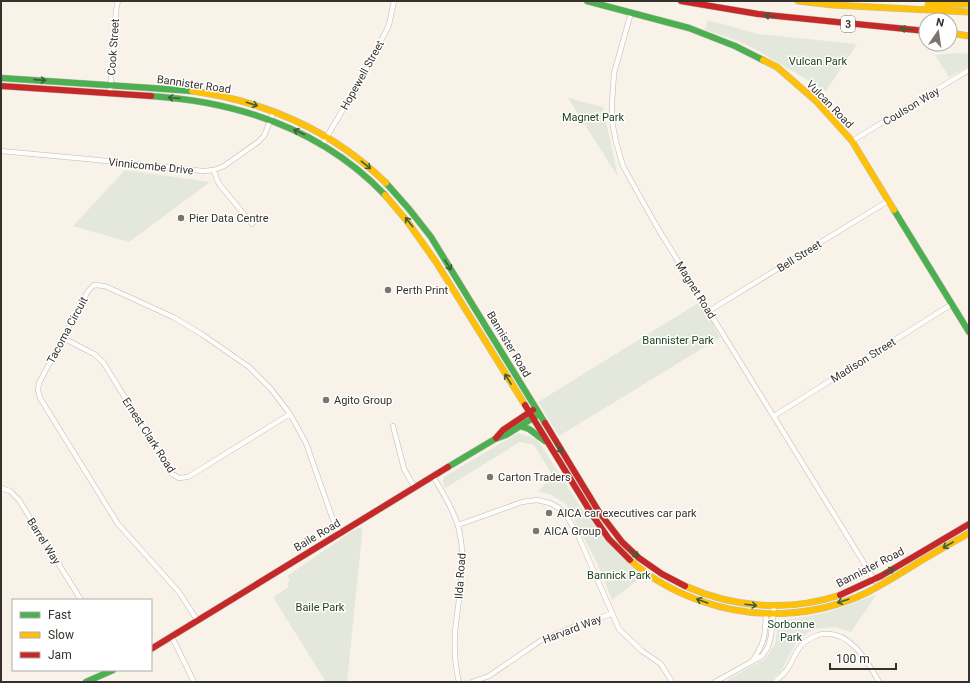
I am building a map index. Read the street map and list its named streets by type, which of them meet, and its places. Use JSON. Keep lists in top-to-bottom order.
{
  "streets": {
    "main road": [
      "3",
      "Bannister Road",
      "Vulcan Road",
      "Baile Road"
    ],
    "street": [
      "Cook Street",
      "Hopewell Street",
      "Coulson Way",
      "Vinnicombe Drive",
      "Bell Street",
      "Magnet Road",
      "Tacoma Circuit",
      "Madison Street",
      "Ernest Clark Road",
      "Barrel Way",
      "Ilda Road",
      "Harvard Way"
    ]
  },
  "crossings": [
    ["Cook Street", "Bannister Road"],
    ["Hopewell Street", "Bannister Road"],
    ["Bannister Road", "Vinnicombe Drive"],
    ["Bannister Road", "Magnet Road"],
    ["Bannister Road", "Baile Road"],
    ["Vulcan Road", "Coulson Way"],
    ["Vulcan Road", "Bell Street"],
    ["Vulcan Road", "Magnet Road"],
    ["Vulcan Road", "Madison Street"],
    ["Bell Street", "Magnet Road"],
    ["Magnet Road", "Madison Street"],
    ["Tacoma Circuit", "Ernest Clark Road"],
    ["Tacoma Circuit", "Baile Road"],
    ["Baile Road", "Ilda Road"]
  ],
  "parks": [
    "Vulcan Park",
    "Magnet Park",
    "Bannister Park",
    "Bannick Park",
    "Baile Park",
    "Sorbonne Park"
  ],
  "places": [
    "Pier Data Centre",
    "Perth Print",
    "Agito Group",
    "Carton Traders",
    "AICA car executives car park",
    "AICA Group"
  ],
  "legend": ["Fast", "Slow", "Jam"],
  "scale_bar": "100 m",
  "north": "top"
}
